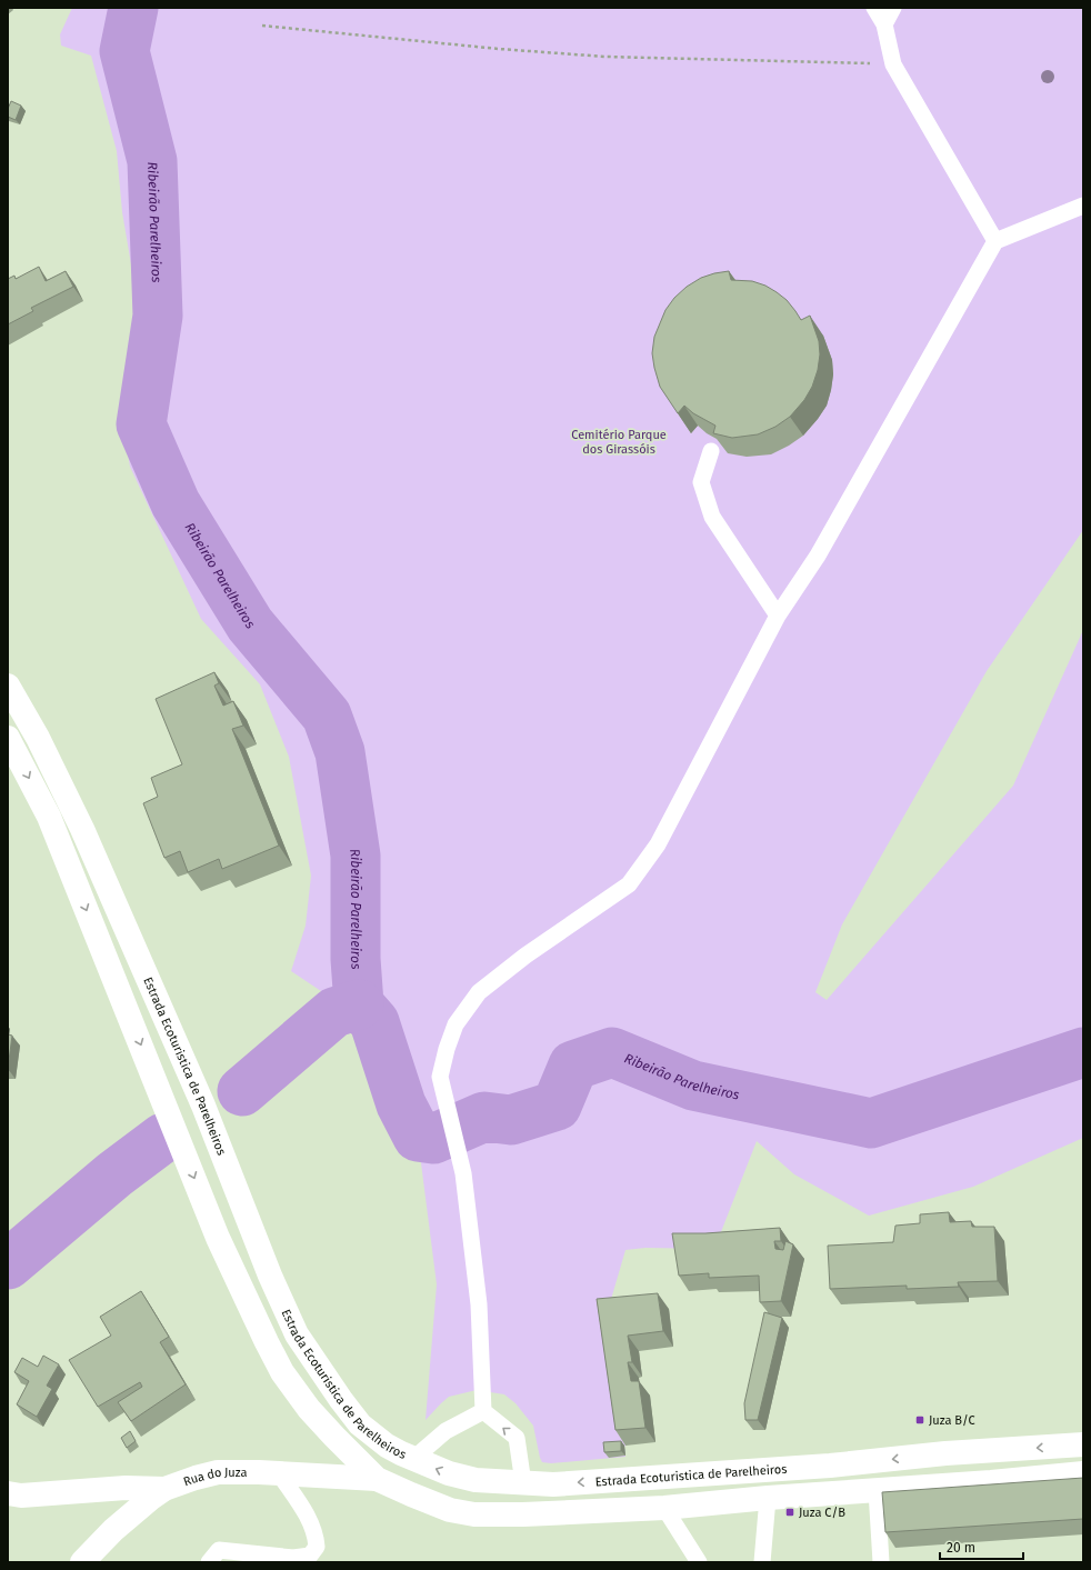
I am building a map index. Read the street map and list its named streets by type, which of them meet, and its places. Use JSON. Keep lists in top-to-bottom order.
{
  "streets": {
    "main road": ["Estrada Ecoturistica de Parelheiros", "Rua do Juza"]
  },
  "water": ["Ribeirão Parelheiros"],
  "parks": ["Cemitério Parque dos Girassóis"],
  "places": {
    "transit": ["Juza B/C", "Juza C/B"]
  },
  "scale_bar": "20 m"
}
